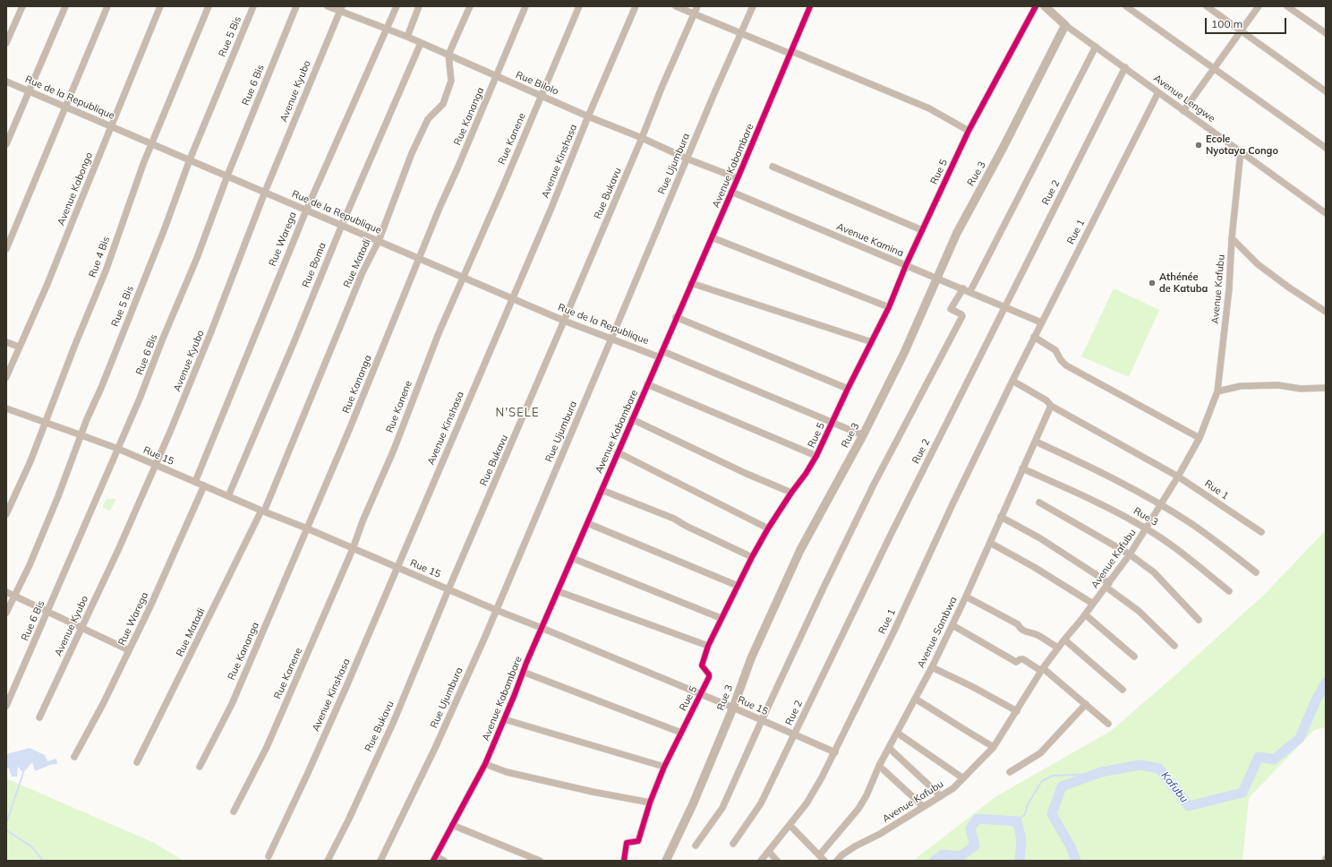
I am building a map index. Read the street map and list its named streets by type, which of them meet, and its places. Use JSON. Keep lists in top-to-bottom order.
{
  "streets": {
    "street": [
      "Rue 5 Bis",
      "Rue Bilolo",
      "Rue 6 Bis",
      "Avenue Kyubo",
      "Rue de la Republique",
      "Avenue Lengwe",
      "Rue Kananga",
      "Rue Kanene",
      "Avenue Kinshasa",
      "Rue Ujumbura",
      "Avenue Kabambare",
      "Rue 5",
      "Rue 3",
      "Avenue Kabongo",
      "Rue 2",
      "Rue Bukavu",
      "Rue 1",
      "Rue Warega",
      "Avenue Kamina",
      "Rue 4 Bis",
      "Rue Matadi",
      "Rue Boma",
      "Avenue Kafubu",
      "Rue 15",
      "Avenue Sambwa"
    ]
  },
  "crossings": [
    ["Rue 5 Bis", "Rue de la Republique"],
    ["Rue 5 Bis", "Rue 15"],
    ["Rue Bilolo", "Avenue Kyubo"],
    ["Rue Bilolo", "Rue Kananga"],
    ["Rue Bilolo", "Rue Kanene"],
    ["Rue Bilolo", "Avenue Kinshasa"],
    ["Rue Bilolo", "Rue Ujumbura"],
    ["Rue Bilolo", "Avenue Kabambare"],
    ["Rue Bilolo", "Rue Bukavu"],
    ["Rue Bilolo", "Rue Warega"],
    ["Rue Bilolo", "Rue Matadi"],
    ["Rue Bilolo", "Rue Boma"],
    ["Rue 6 Bis", "Rue de la Republique"],
    ["Rue 6 Bis", "Rue 15"],
    ["Avenue Kyubo", "Rue de la Republique"],
    ["Avenue Kyubo", "Rue 15"],
    ["Rue de la Republique", "Rue Kananga"],
    ["Rue de la Republique", "Rue Kanene"],
    ["Rue de la Republique", "Avenue Kinshasa"],
    ["Rue de la Republique", "Rue Ujumbura"],
    ["Rue de la Republique", "Avenue Kabambare"],
    ["Rue de la Republique", "Rue 5"],
    ["Rue de la Republique", "Rue 3"],
    ["Rue de la Republique", "Avenue Kabongo"],
    ["Rue de la Republique", "Rue Bukavu"],
    ["Rue de la Republique", "Rue Warega"],
    ["Rue de la Republique", "Rue 4 Bis"],
    ["Rue de la Republique", "Rue Matadi"],
    ["Rue de la Republique", "Rue Boma"],
    ["Avenue Lengwe", "Rue 3"],
    ["Avenue Lengwe", "Rue 2"],
    ["Avenue Lengwe", "Rue 1"],
    ["Avenue Lengwe", "Avenue Kafubu"],
    ["Rue Kananga", "Rue 15"],
    ["Rue Kanene", "Rue 15"],
    ["Avenue Kinshasa", "Rue 15"],
    ["Rue Ujumbura", "Rue 15"],
    ["Avenue Kabambare", "Avenue Kamina"],
    ["Avenue Kabambare", "Rue 15"],
    ["Rue 5", "Avenue Kamina"],
    ["Rue 5", "Rue 15"],
    ["Rue 3", "Avenue Kamina"],
    ["Rue 3", "Avenue Kafubu"],
    ["Rue 3", "Rue 15"],
    ["Rue 3", "Avenue Sambwa"],
    ["Rue 2", "Avenue Kamina"],
    ["Rue 2", "Rue 15"],
    ["Rue Bukavu", "Rue 15"],
    ["Rue 1", "Avenue Kamina"],
    ["Rue 1", "Avenue Kafubu"],
    ["Rue 1", "Rue 15"],
    ["Rue 1", "Avenue Sambwa"],
    ["Rue Warega", "Rue 15"],
    ["Rue 4 Bis", "Rue 15"],
    ["Rue Matadi", "Rue 15"],
    ["Rue Boma", "Rue 15"]
  ],
  "districts": ["N'SELE"],
  "water": ["Kafubu"],
  "places": ["Ecole Nyotaya Congo", "Athénée de Katuba"],
  "scale_bar": "100 m"
}
